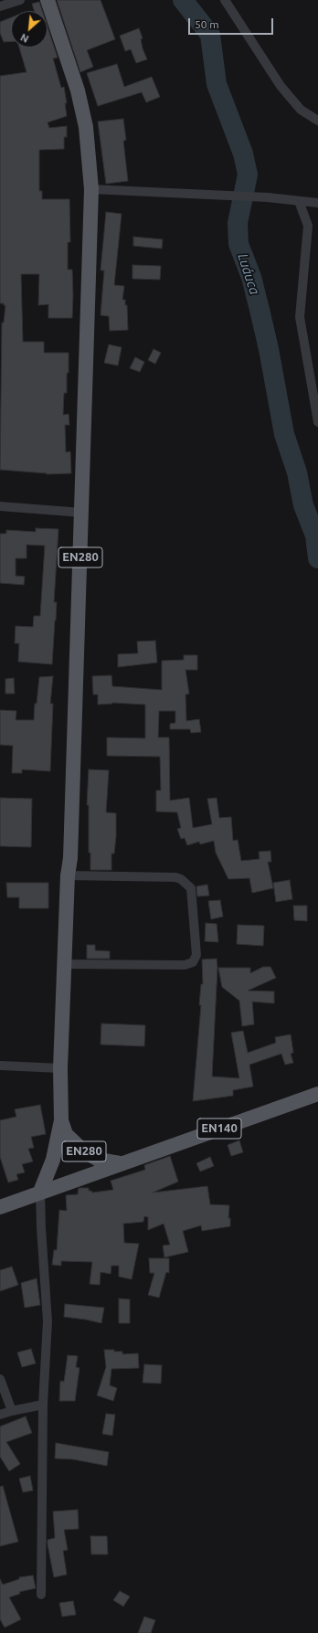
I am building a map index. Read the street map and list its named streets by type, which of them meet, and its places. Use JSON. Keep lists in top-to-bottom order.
{
  "streets": {
    "main road": ["EN280", "EN140"]
  },
  "crossings": [
    ["EN280", "EN140"]
  ],
  "water": ["Luáuca"],
  "scale_bar": "50 m",
  "north": "bottom left"
}
